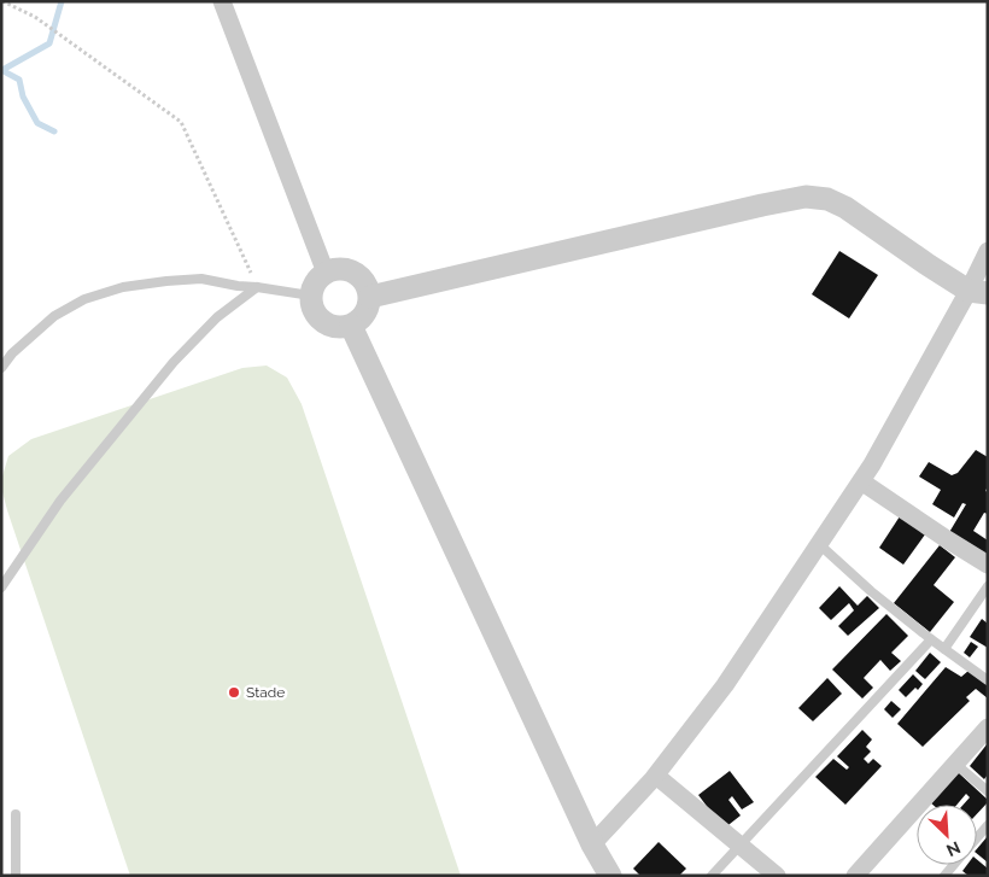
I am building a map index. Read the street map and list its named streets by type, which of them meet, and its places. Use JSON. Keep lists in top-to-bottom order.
{
  "places": ["Stade"],
  "north": "bottom right"
}
